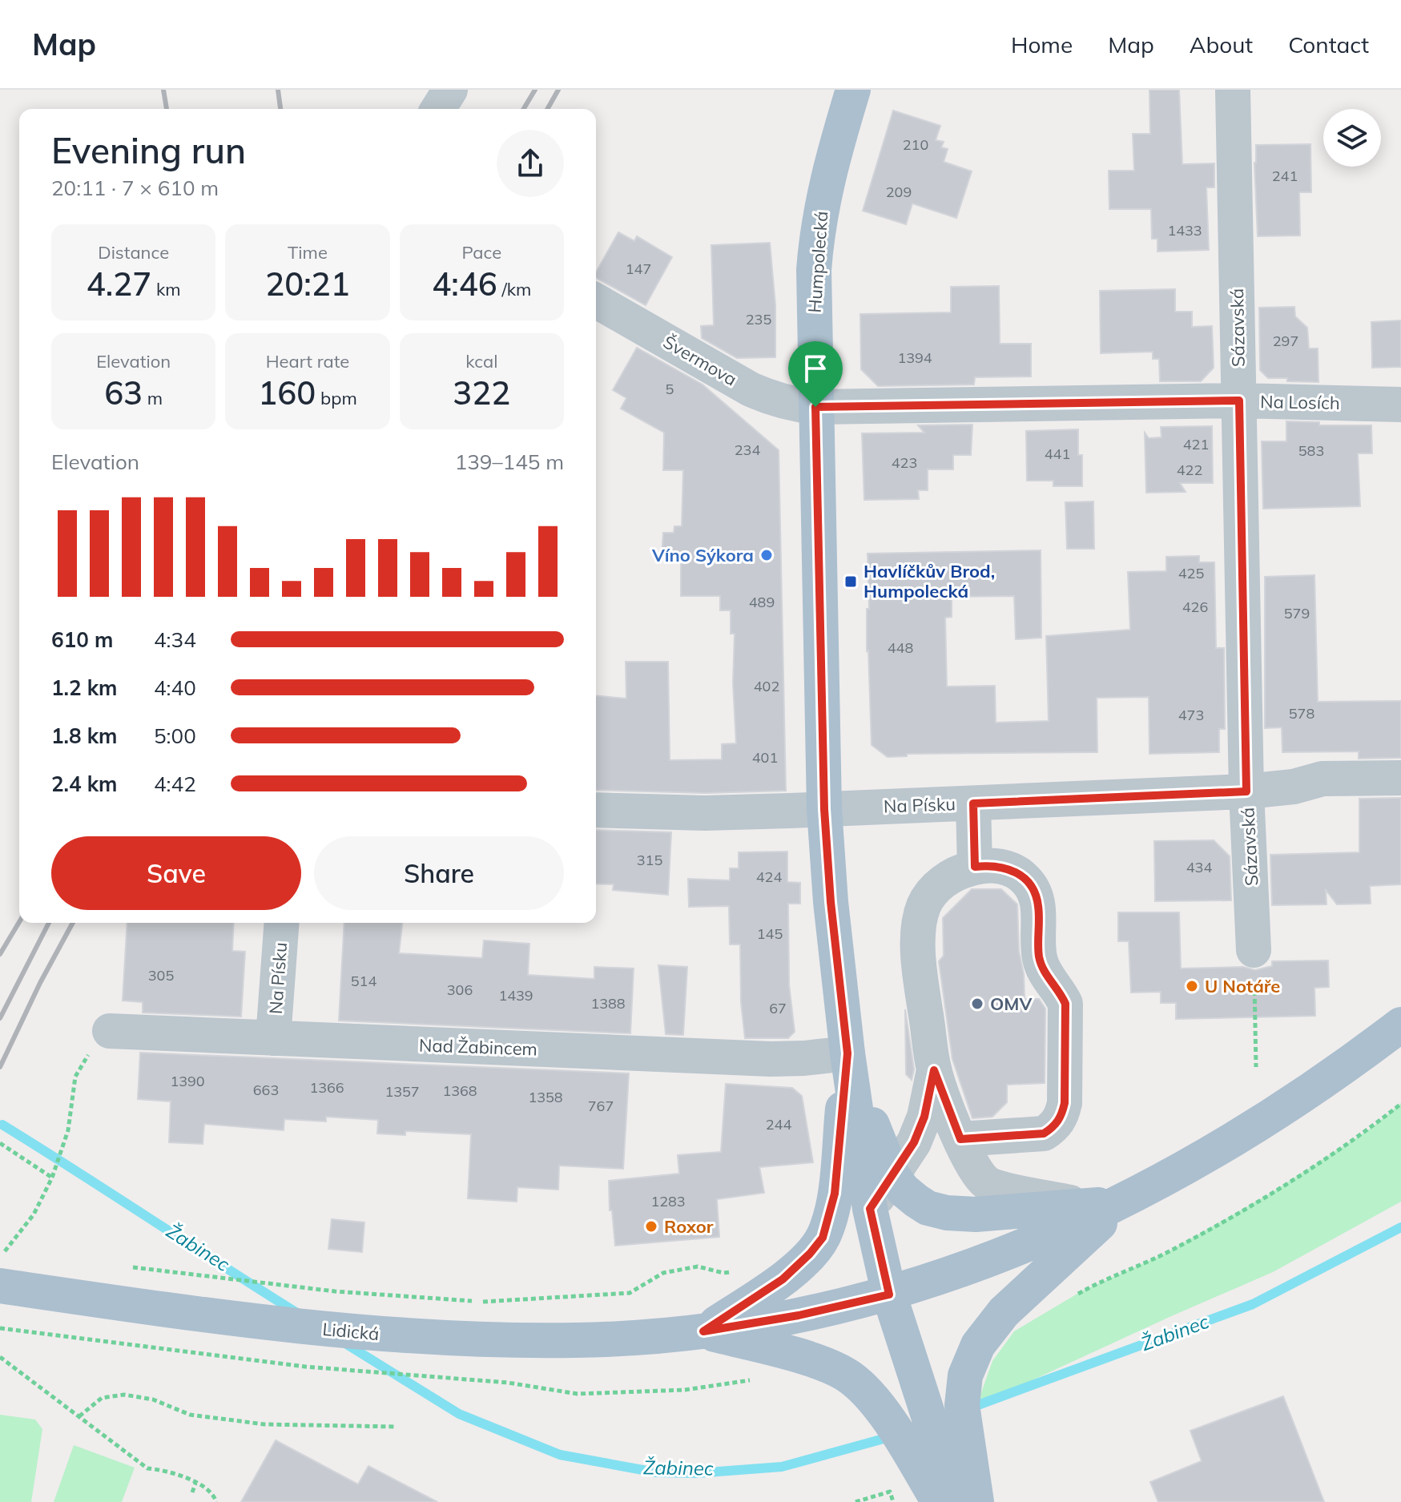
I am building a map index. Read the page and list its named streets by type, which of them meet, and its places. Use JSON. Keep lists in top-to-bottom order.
{
  "streets": {
    "main road": ["Humpolecká", "Lidická"],
    "street": [
      "Sázavská",
      "Švermova",
      "Na Losích",
      "Na Písku",
      "Nad Žabincem"
    ]
  },
  "crossings": [
    ["Humpolecká", "Švermova"],
    ["Humpolecká", "Na Losích"],
    ["Humpolecká", "Na Písku"],
    ["Humpolecká", "Nad Žabincem"],
    ["Humpolecká", "Lidická"],
    ["Sázavská", "Na Losích"],
    ["Sázavská", "Na Písku"],
    ["Švermova", "Na Losích"],
    ["Na Písku", "Nad Žabincem"]
  ],
  "water": ["Žabinec"],
  "places": {
    "other": [
      "Víno Sýkora",
      "U Notáře",
      "OMV",
      "Roxor"
    ],
    "transit": ["Havlíčkův Brod, Humpolecká"]
  },
  "house_numbers": [
    "210",
    "241",
    "209",
    "1433",
    "147",
    "235",
    "297",
    "1394",
    "5",
    "421",
    "234",
    "583",
    "441",
    "423",
    "422",
    "425",
    "489",
    "426",
    "579",
    "448",
    "402",
    "578",
    "473",
    "401",
    "315",
    "434",
    "424",
    "145",
    "305",
    "514",
    "306",
    "1439",
    "1388",
    "67",
    "1390",
    "1366",
    "663",
    "1368",
    "1357",
    "1358",
    "767",
    "244",
    "1283"
  ],
  "page": {
    "header": "Map",
    "nav": [
      "Home",
      "Map",
      "About",
      "Contact"
    ],
    "heading": ["Evening run", "20:11 · 7 × 610 m"],
    "stats": [
      ["Distance", "4.27 km"],
      ["Time", "20:21"],
      ["Pace", "4:46 /km"],
      ["Elevation", "63 m"],
      ["Heart rate", "160 bpm"],
      ["kcal", "322"]
    ],
    "chart": ["Elevation", "139–145 m"],
    "list": [
      {
        "name": "610 m",
        "note": "4:34"
      },
      {
        "name": "1.2 km",
        "note": "4:40"
      },
      {
        "name": "1.8 km",
        "note": "5:00"
      },
      {
        "name": "2.4 km",
        "note": "4:42"
      }
    ],
    "buttons": ["Save", "Share"]
  }
}
